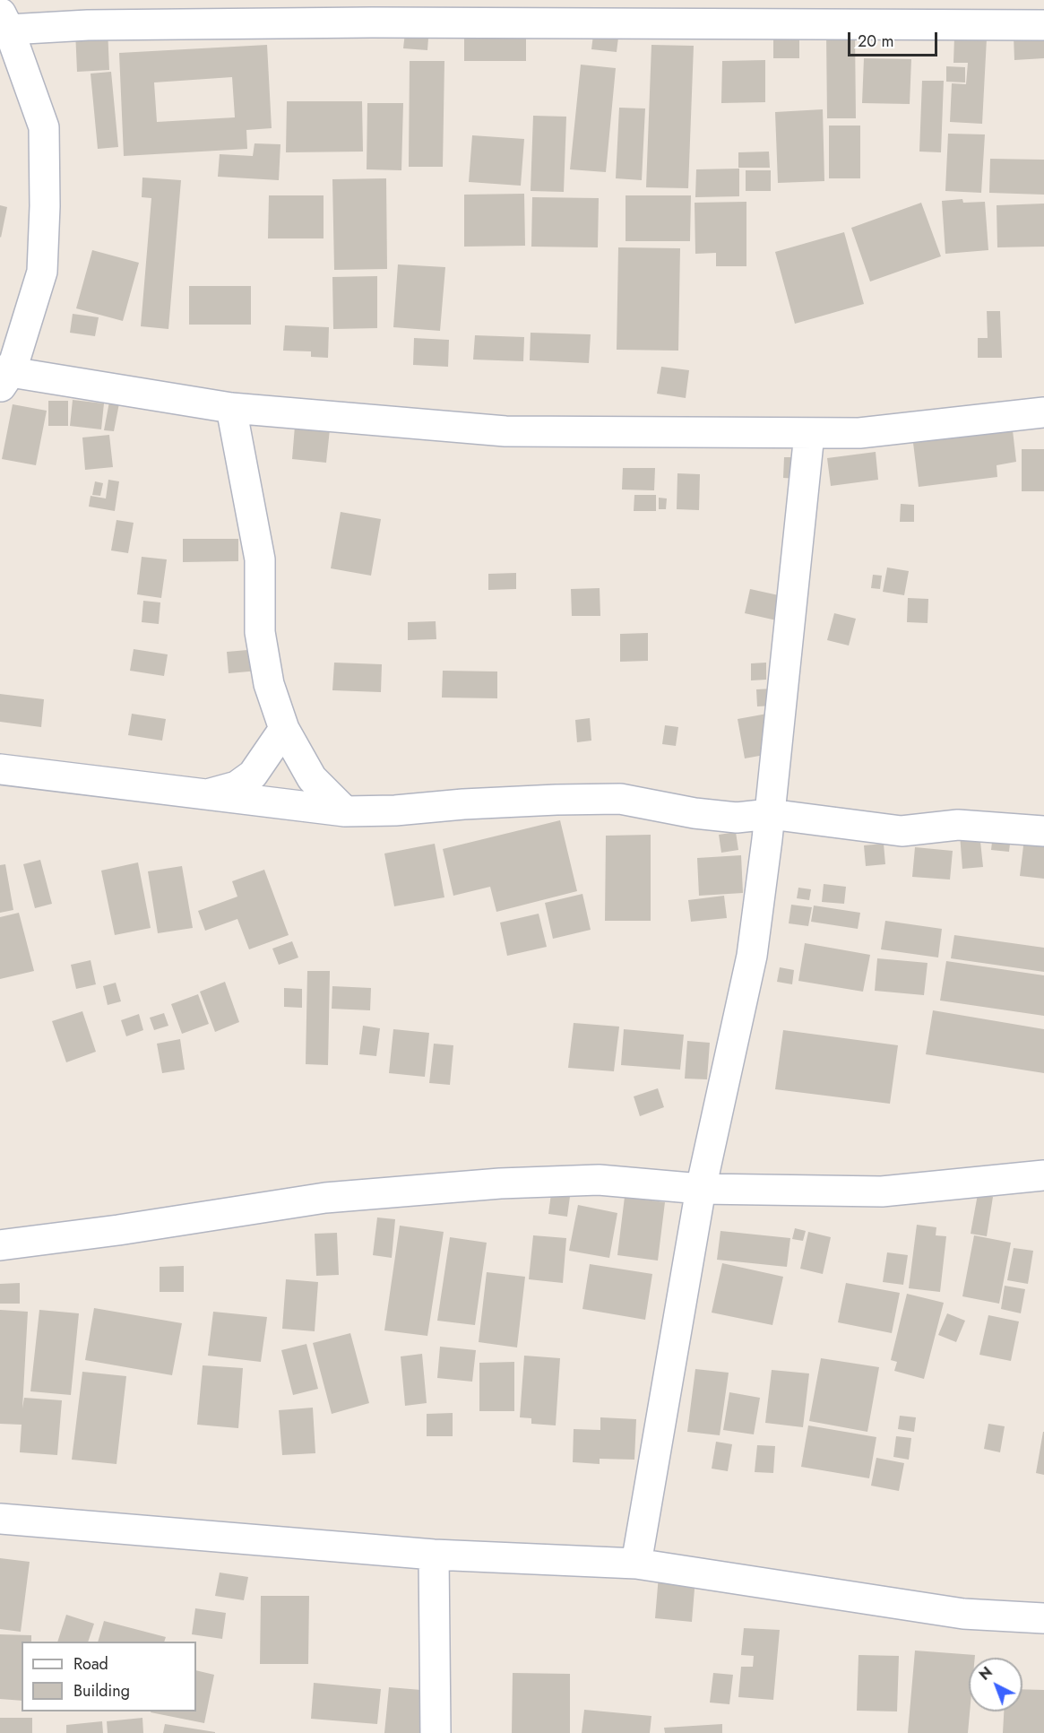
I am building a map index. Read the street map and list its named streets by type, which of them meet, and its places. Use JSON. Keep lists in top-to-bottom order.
{
  "legend": ["Road", "Building"],
  "scale_bar": "20 m",
  "north": "top left"
}
